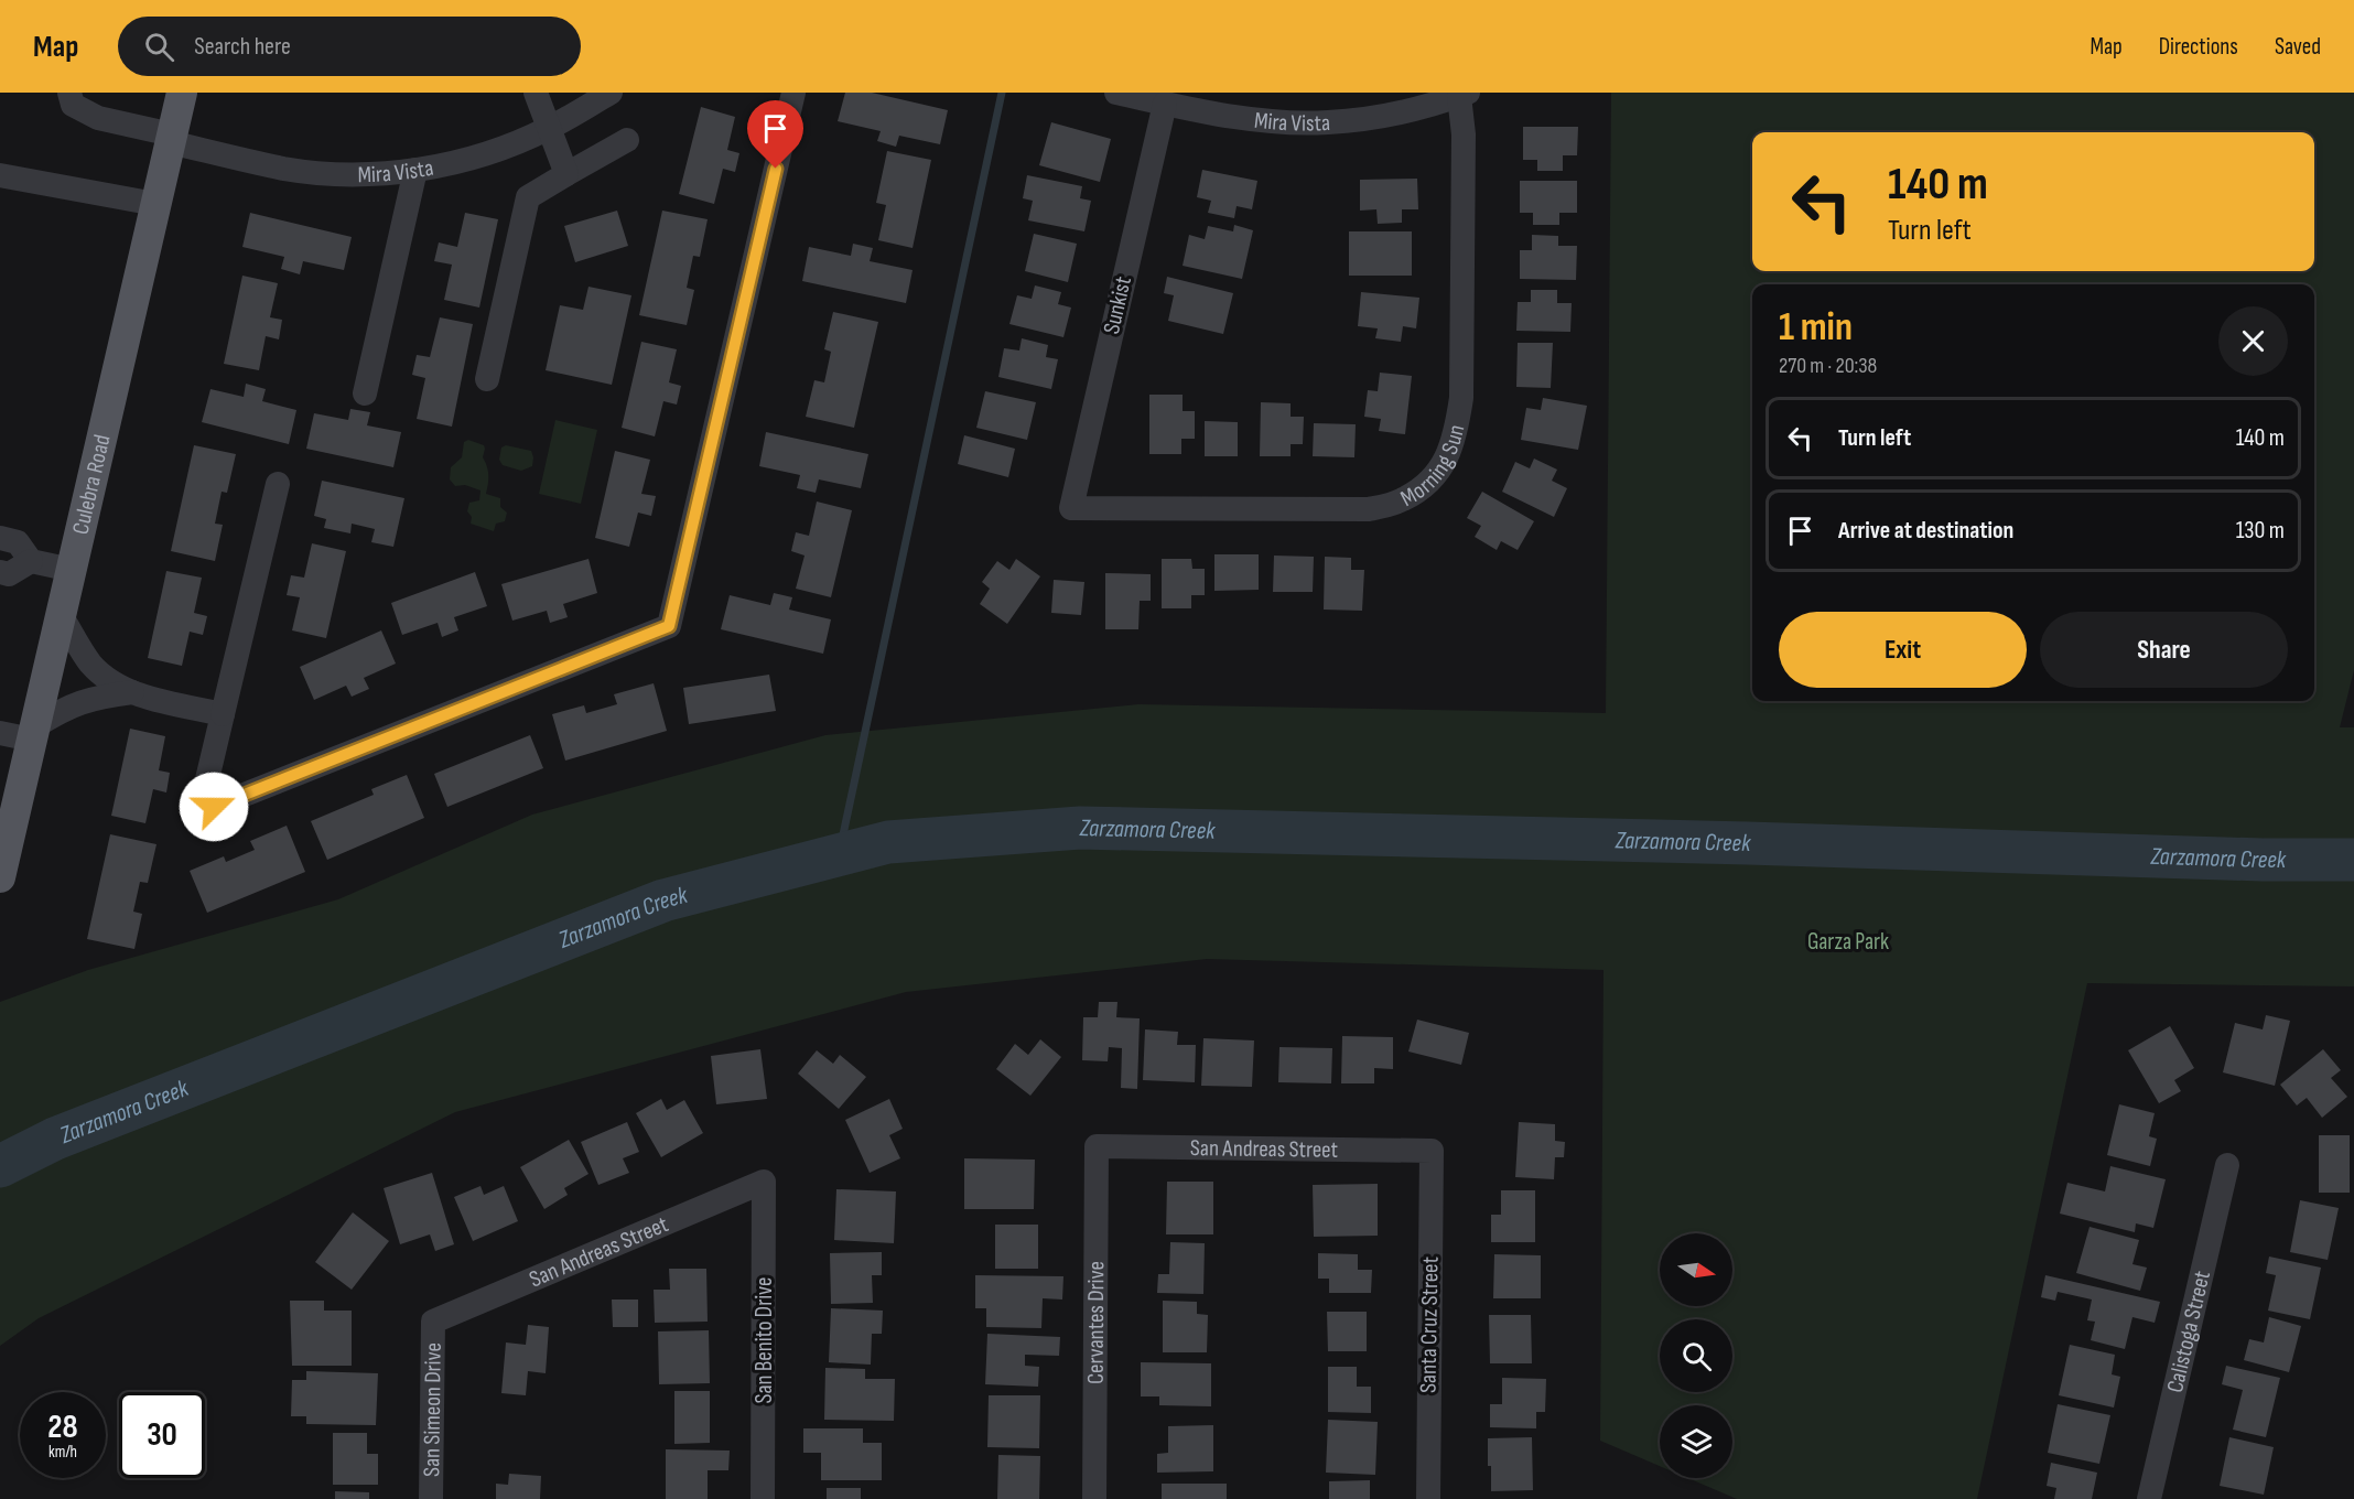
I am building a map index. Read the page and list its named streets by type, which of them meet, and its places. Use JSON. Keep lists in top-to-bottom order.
{
  "streets": {
    "main road": ["Culebra Road"],
    "street": [
      "Mira Vista",
      "Sunkist",
      "Morning Sun",
      "San Andreas Street",
      "Cervantes Drive",
      "Santa Cruz Street",
      "Calistoga Street",
      "San Benito Drive",
      "San Simeon Drive"
    ]
  },
  "crossings": [
    ["Mira Vista", "Sunkist"],
    ["Mira Vista", "Morning Sun"],
    ["Mira Vista", "Culebra Road"],
    ["Sunkist", "Morning Sun"],
    ["San Andreas Street", "Cervantes Drive"],
    ["San Andreas Street", "Santa Cruz Street"],
    ["San Andreas Street", "San Benito Drive"],
    ["San Andreas Street", "San Simeon Drive"]
  ],
  "water": ["Zarzamora Creek"],
  "parks": ["Garza Park"],
  "north": "right",
  "page": {
    "header": "Map",
    "search": "Search here",
    "nav": ["Map", "Directions", "Saved"],
    "turn": ["140 m", "Turn left"],
    "heading": ["1 min", "270 m · 20:38"],
    "list": [
      {
        "name": "Turn left",
        "value": "140 m"
      },
      {
        "name": "Arrive at destination",
        "value": "130 m"
      }
    ],
    "buttons": ["Exit", "Share"],
    "speed": "28 km/h",
    "limit": "30"
  }
}
